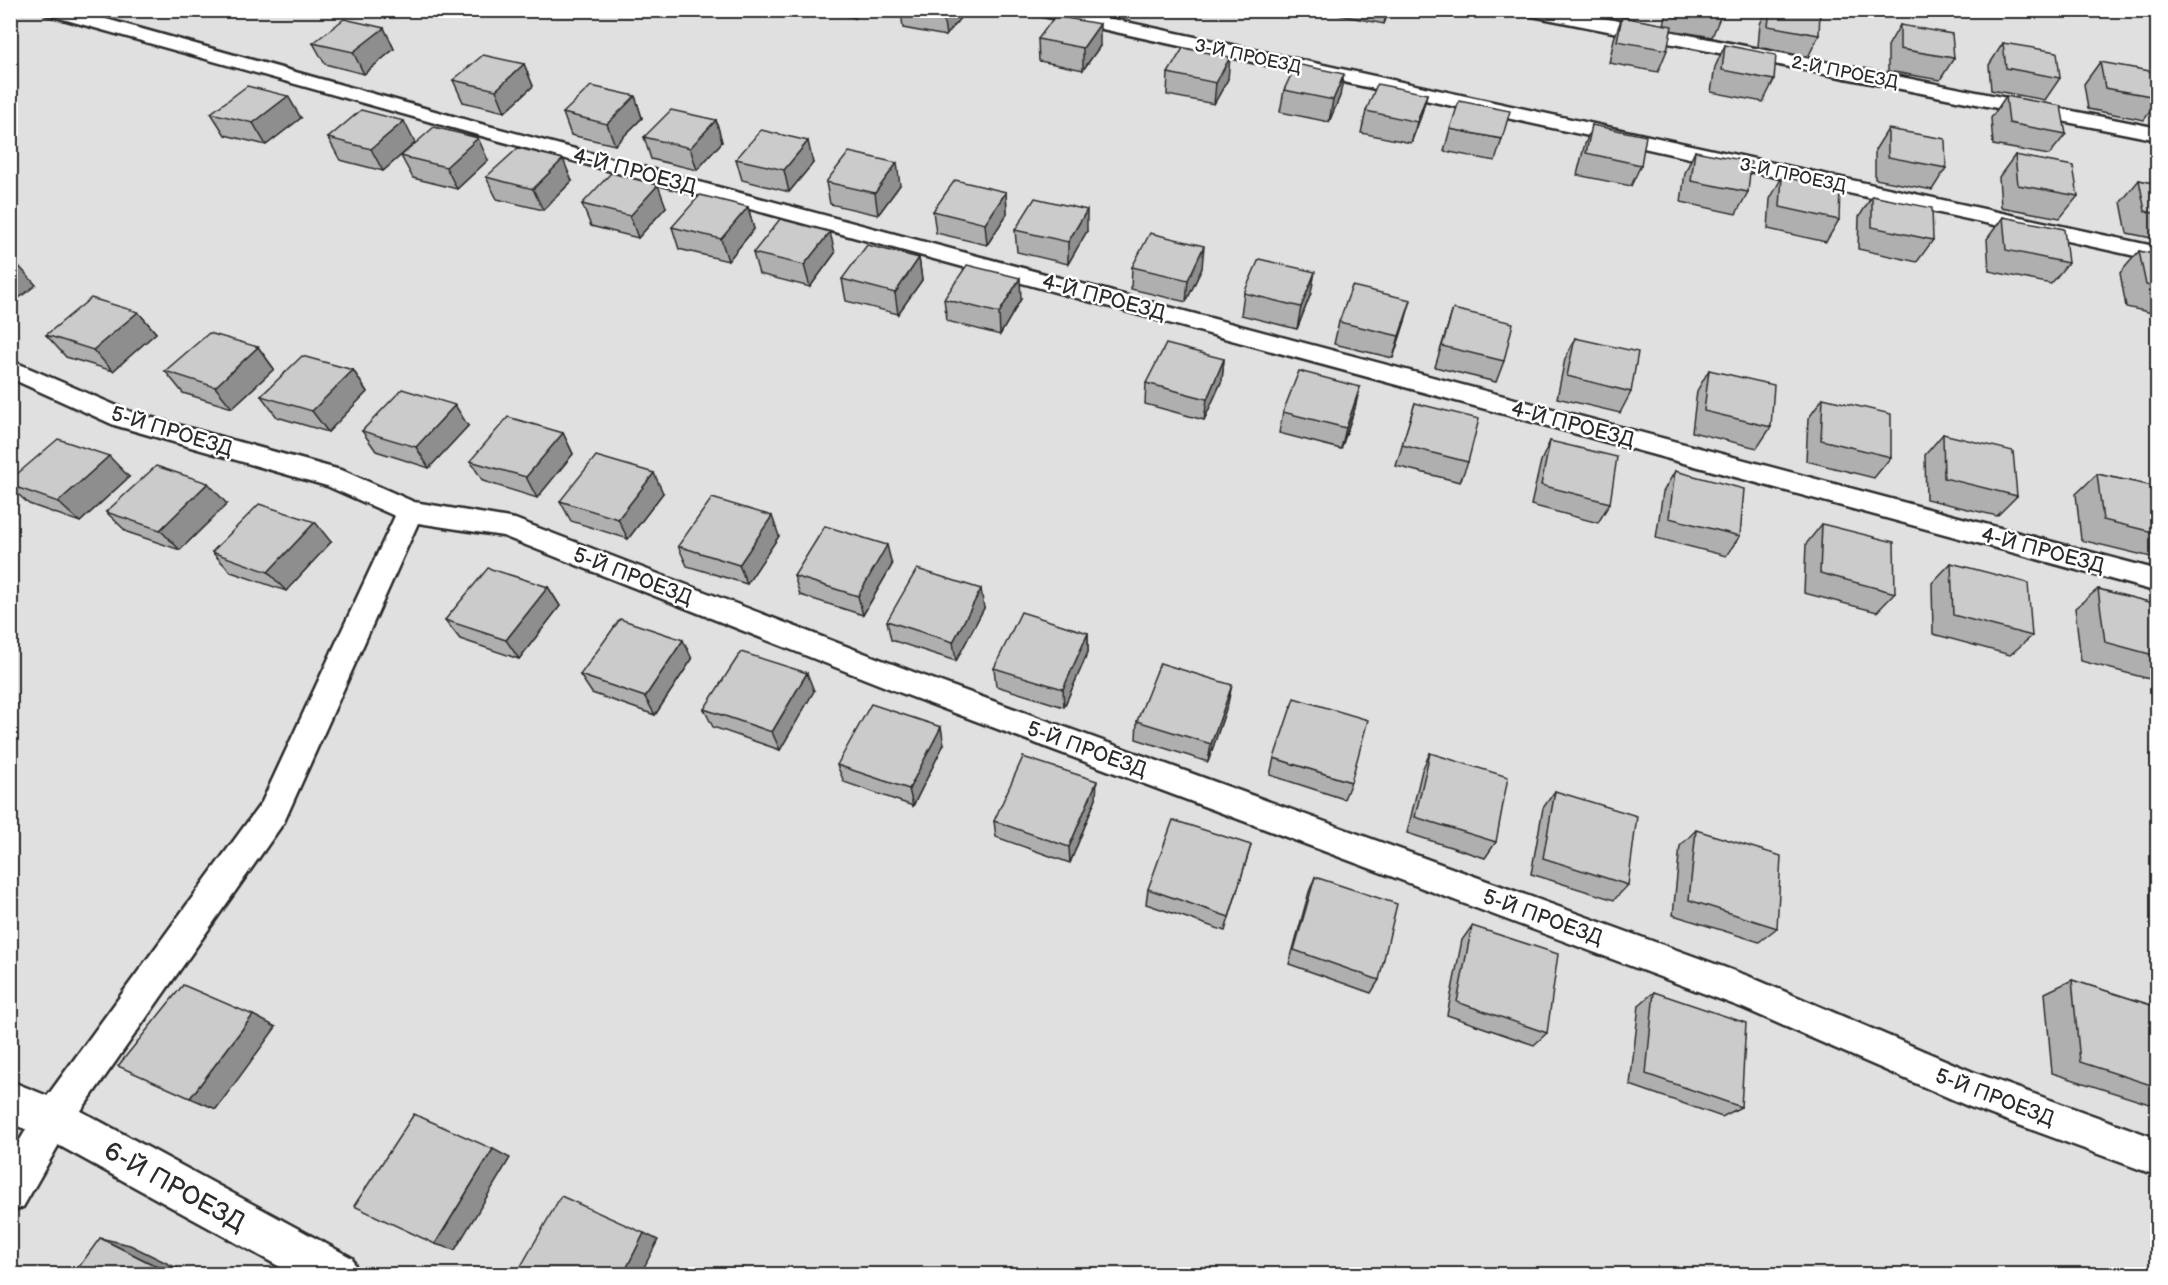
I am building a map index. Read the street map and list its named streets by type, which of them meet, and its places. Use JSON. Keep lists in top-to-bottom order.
{
  "streets": {
    "street": ["6-Й ПРОЕЗД"],
    "lane": [
      "3-Й ПРОЕЗД",
      "2-Й ПРОЕЗД",
      "4-Й ПРОЕЗД",
      "5-Й ПРОЕЗД"
    ]
  }
}
